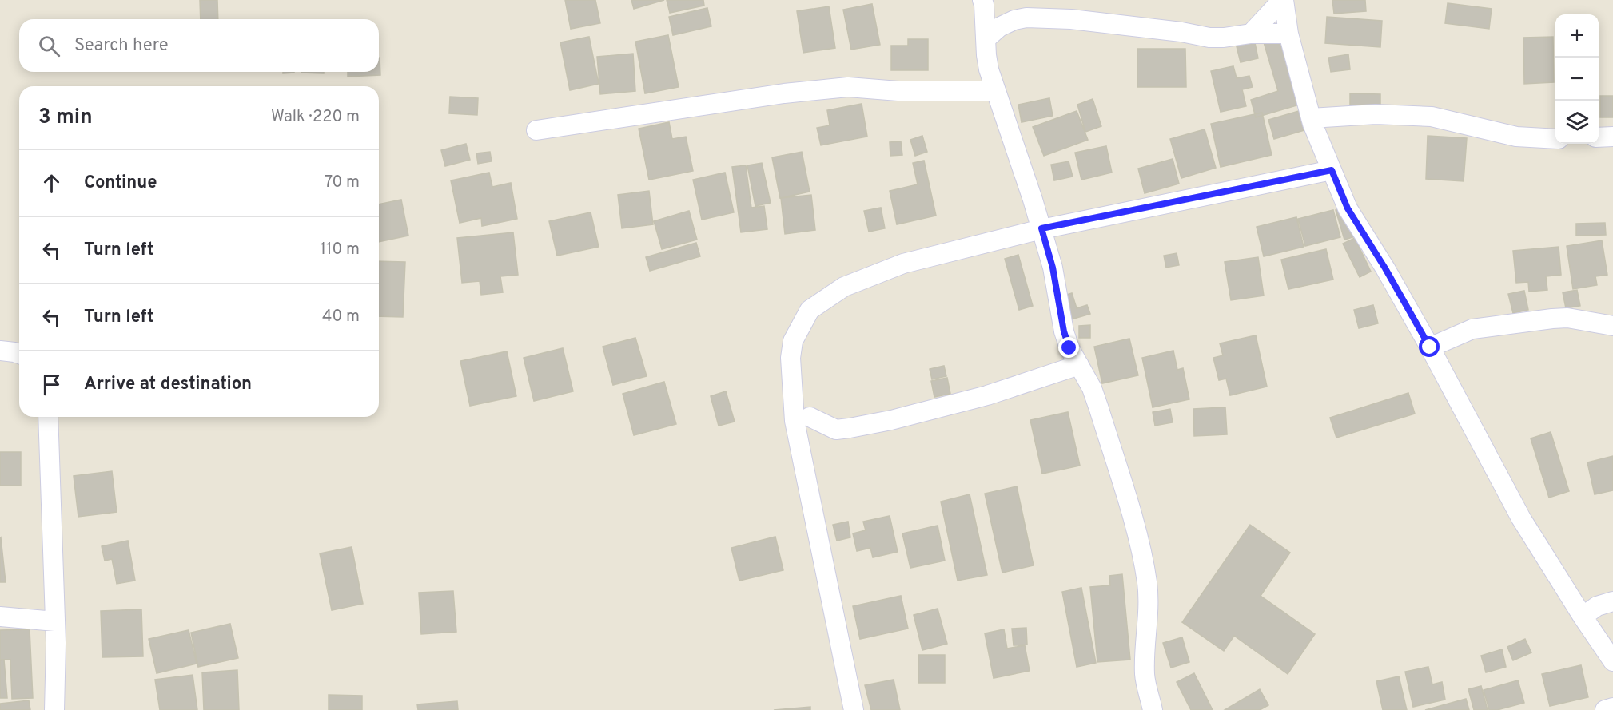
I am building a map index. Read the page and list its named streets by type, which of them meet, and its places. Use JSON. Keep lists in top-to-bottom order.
{
  "page": {
    "map_buttons": ["+", "−"],
    "search": "Search here",
    "heading": ["3 min", "Walk · 220 m"],
    "list": [
      ["Continue", "70 m"],
      ["Turn left", "110 m"],
      ["Turn left", "40 m"],
      "Arrive at destination"
    ]
  }
}
